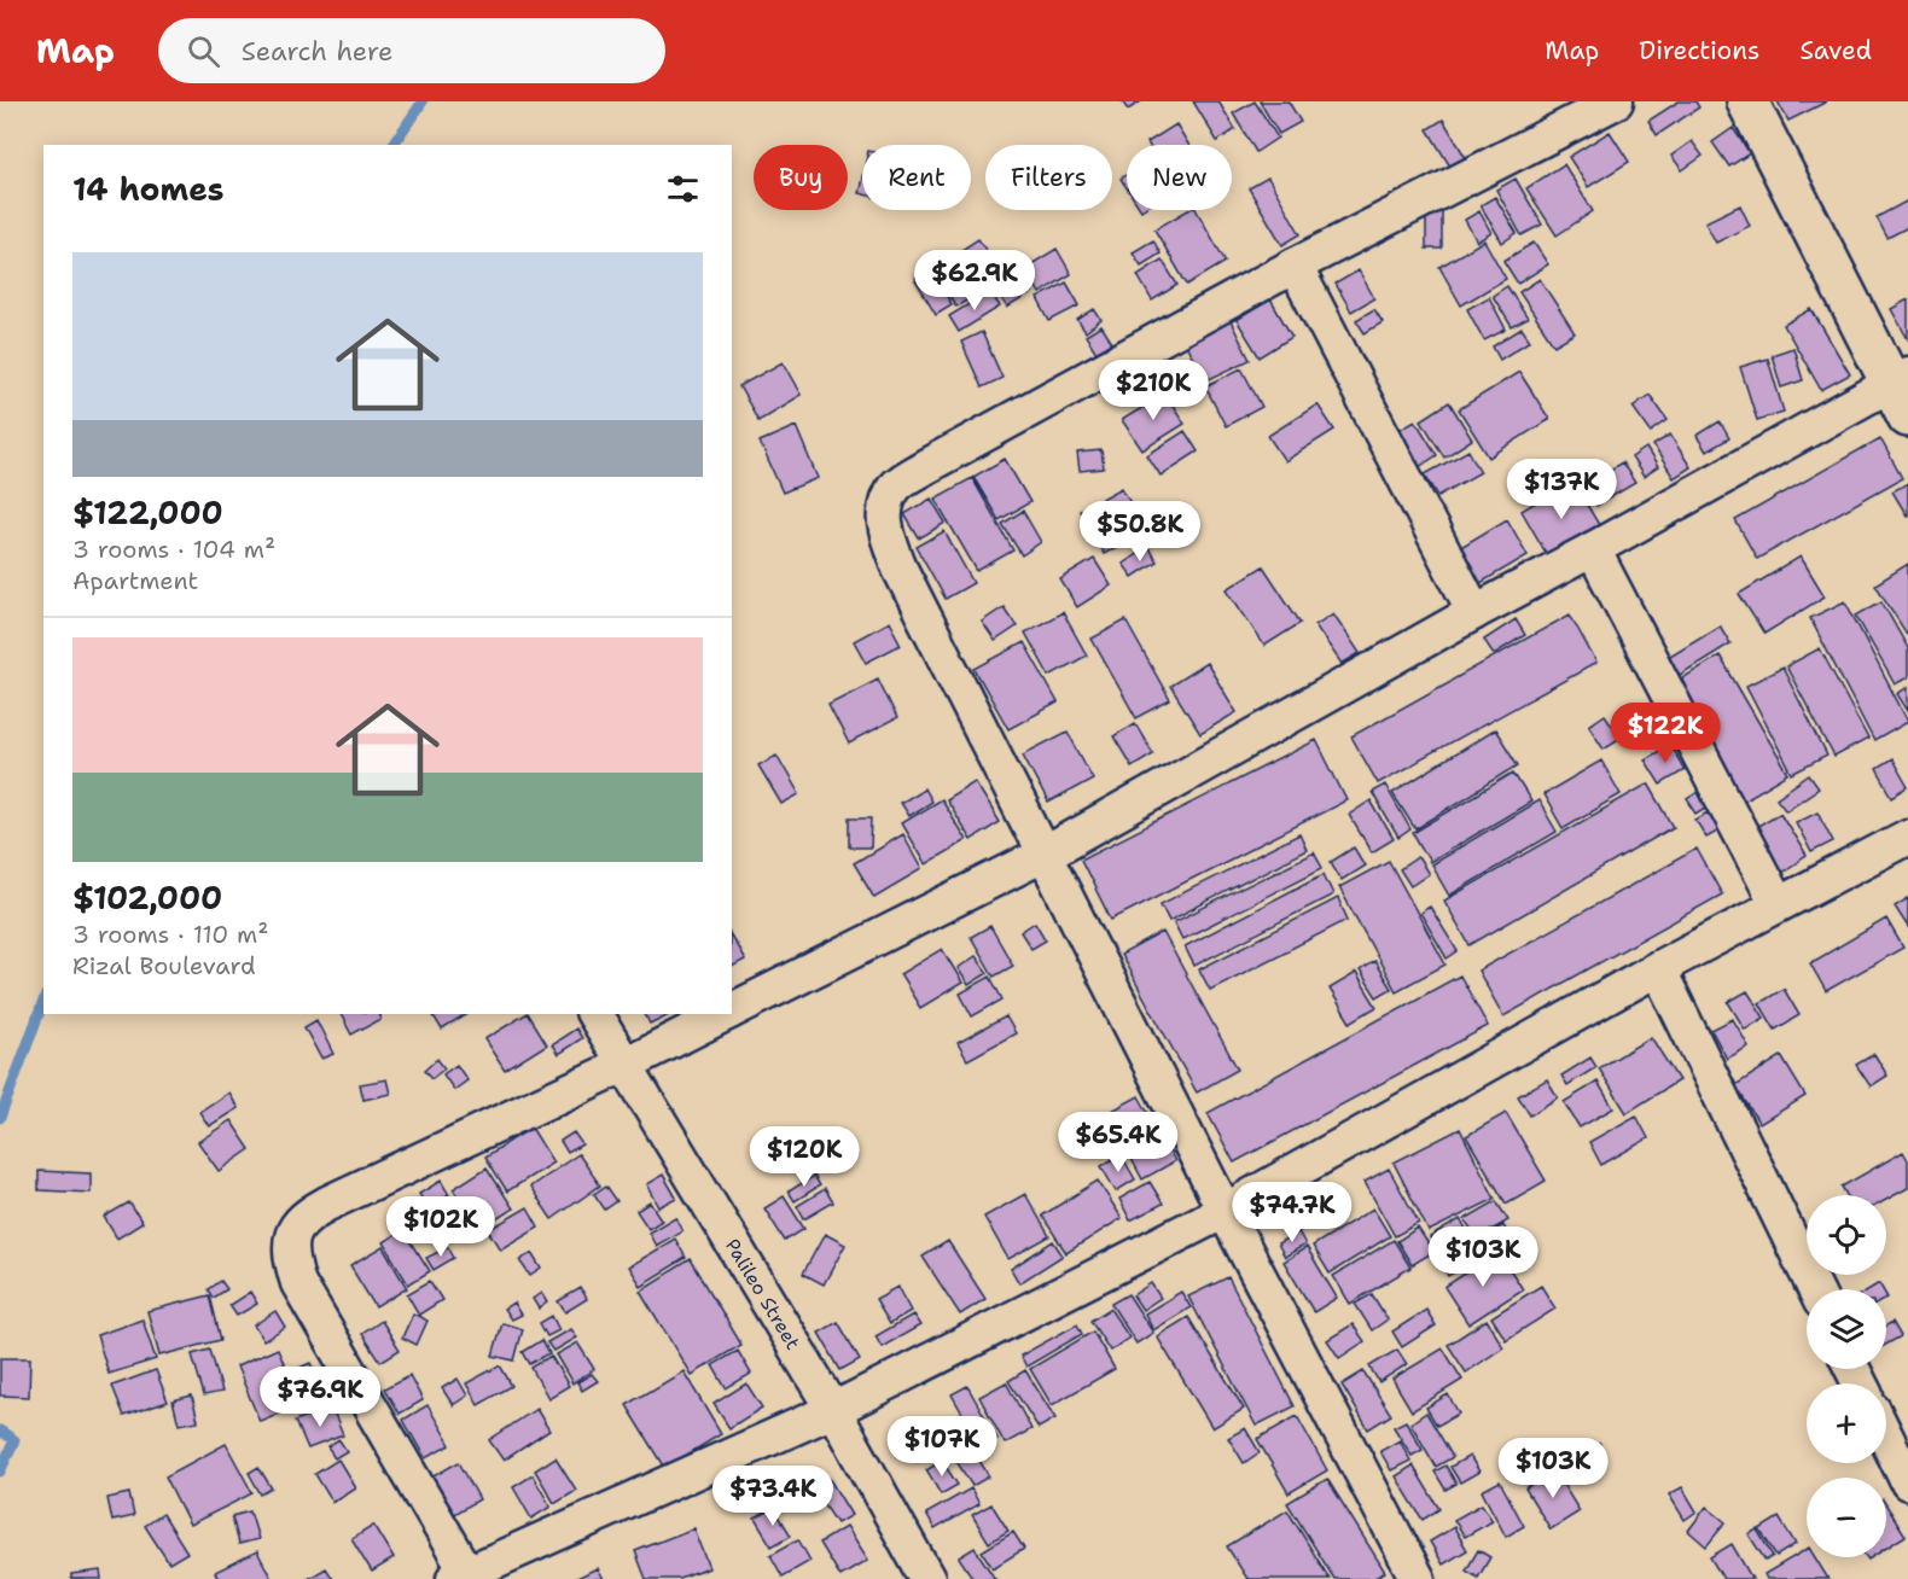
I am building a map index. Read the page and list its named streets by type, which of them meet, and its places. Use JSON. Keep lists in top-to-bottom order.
{
  "streets": {
    "street": ["Palileo Street"]
  },
  "page": {
    "header": "Map",
    "search": "Search here",
    "nav": ["Map", "Directions", "Saved"],
    "chip": [
      "Buy",
      "Rent",
      "Filters",
      "New"
    ],
    "heading": "14 homes",
    "list": [
      {
        "name": "$122,000",
        "note": "3 rooms · 104 m² · Apartment"
      },
      {
        "name": "$102,000",
        "note": "3 rooms · 110 m² · Rizal Boulevard"
      }
    ],
    "price": [
      "$62.9K",
      "$210K",
      "$137K",
      "$50.8K",
      "$122K",
      "$65.4K",
      "$120K",
      "$74.7K",
      "$102K",
      "$103K",
      "$76.9K",
      "$107K",
      "$103K",
      "$73.4K"
    ],
    "map_buttons": ["+", "−"]
  }
}
